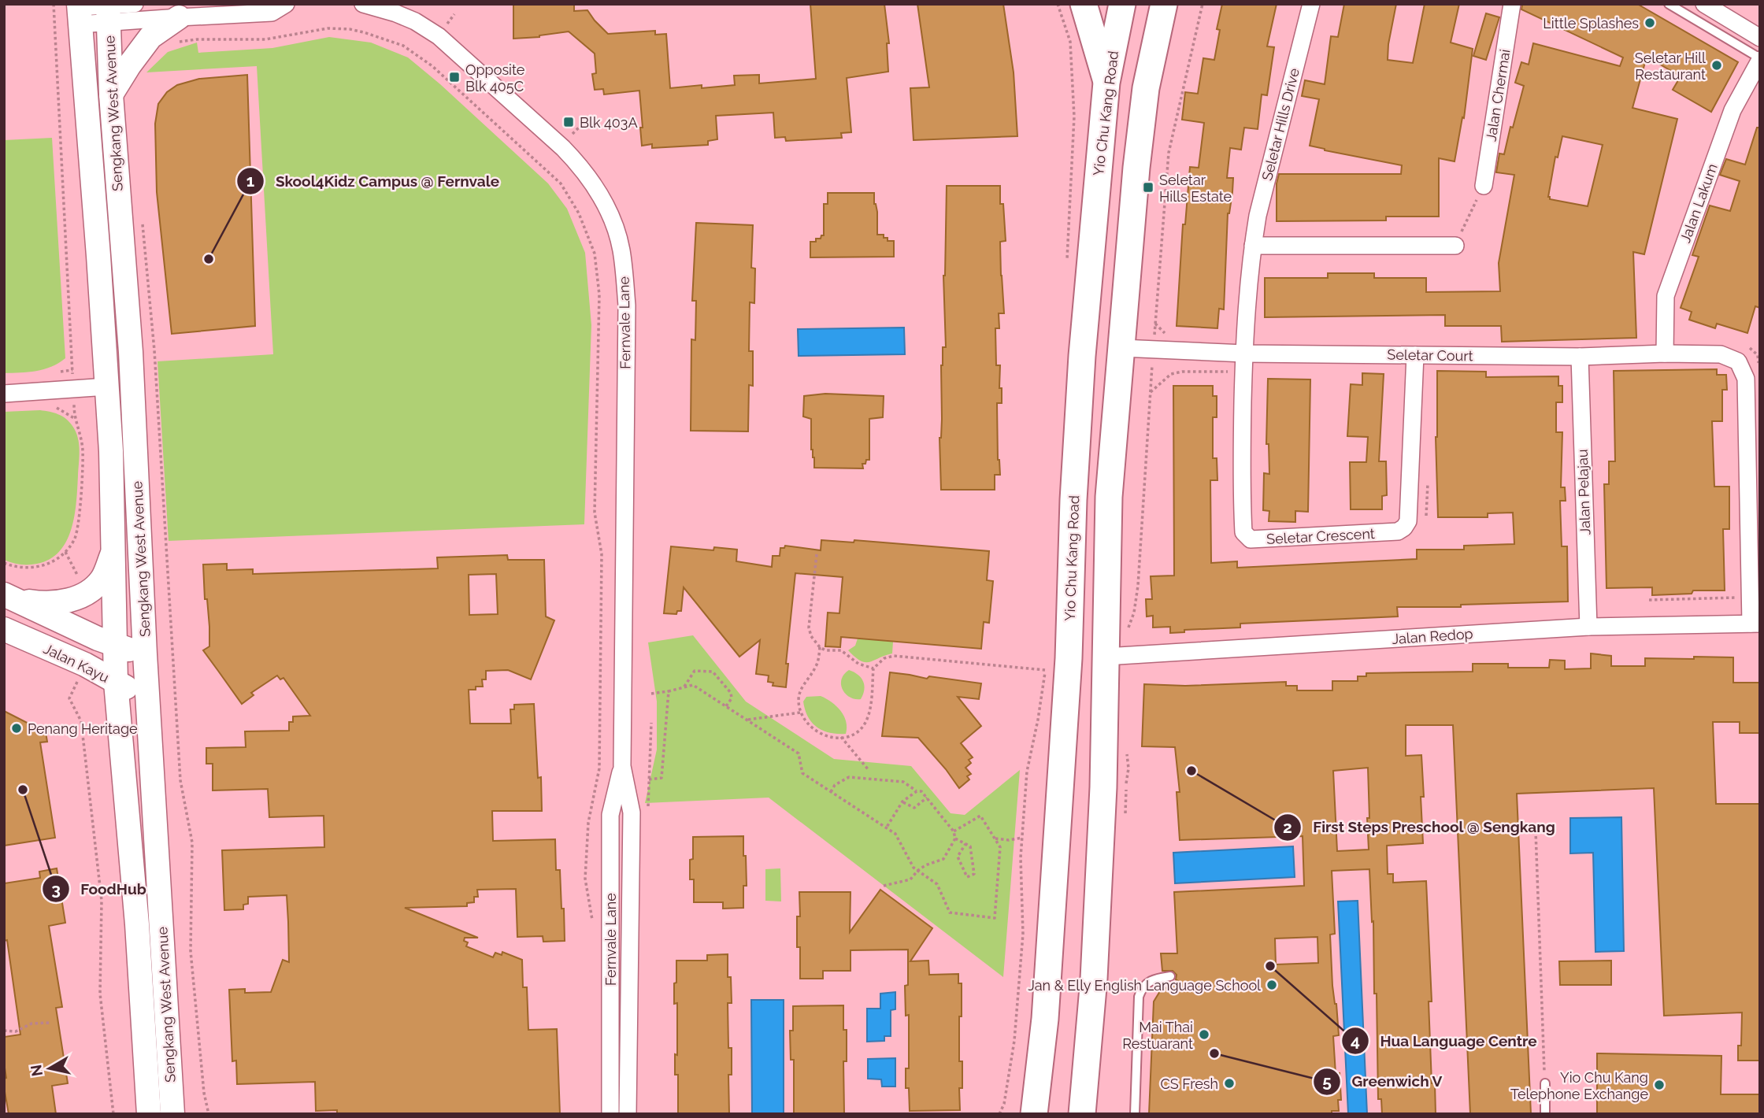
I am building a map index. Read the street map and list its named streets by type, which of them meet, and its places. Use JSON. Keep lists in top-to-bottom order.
{
  "streets": {
    "main road": ["Sengkang West Avenue", "Yio Chu Kang Road", "Jalan Kayu"],
    "street": [
      "Jalan Chermai",
      "Seletar Hills Drive",
      "Jalan Lakum",
      "Fernvale Lane",
      "Seletar Court",
      "Jalan Pelajau",
      "Seletar Crescent",
      "Jalan Redop"
    ]
  },
  "crossings": [
    ["Sengkang West Avenue", "Jalan Kayu"],
    ["Seletar Hills Drive", "Seletar Court"],
    ["Seletar Hills Drive", "Seletar Crescent"],
    ["Jalan Lakum", "Seletar Court"],
    ["Seletar Court", "Jalan Pelajau"],
    ["Seletar Court", "Seletar Crescent"],
    ["Jalan Pelajau", "Jalan Redop"]
  ],
  "places": {
    "other": [
      "Little Splashes",
      "Seletar Hill Restaurant",
      "Skool4Kidz Campus @ Fernvale",
      "Penang Heritage",
      "First Steps Preschool @ Sengkang",
      "FoodHub",
      "Hua Language Centre",
      "Jan & Elly English Language School",
      "Mai Thai Restuarant",
      "Greenwich V",
      "CS Fresh",
      "Yio Chu Kang Telephone Exchange"
    ],
    "transit": ["Opposite Blk 405C", "Blk 403A", "Seletar Hills Estate"]
  },
  "north": "left"
}
